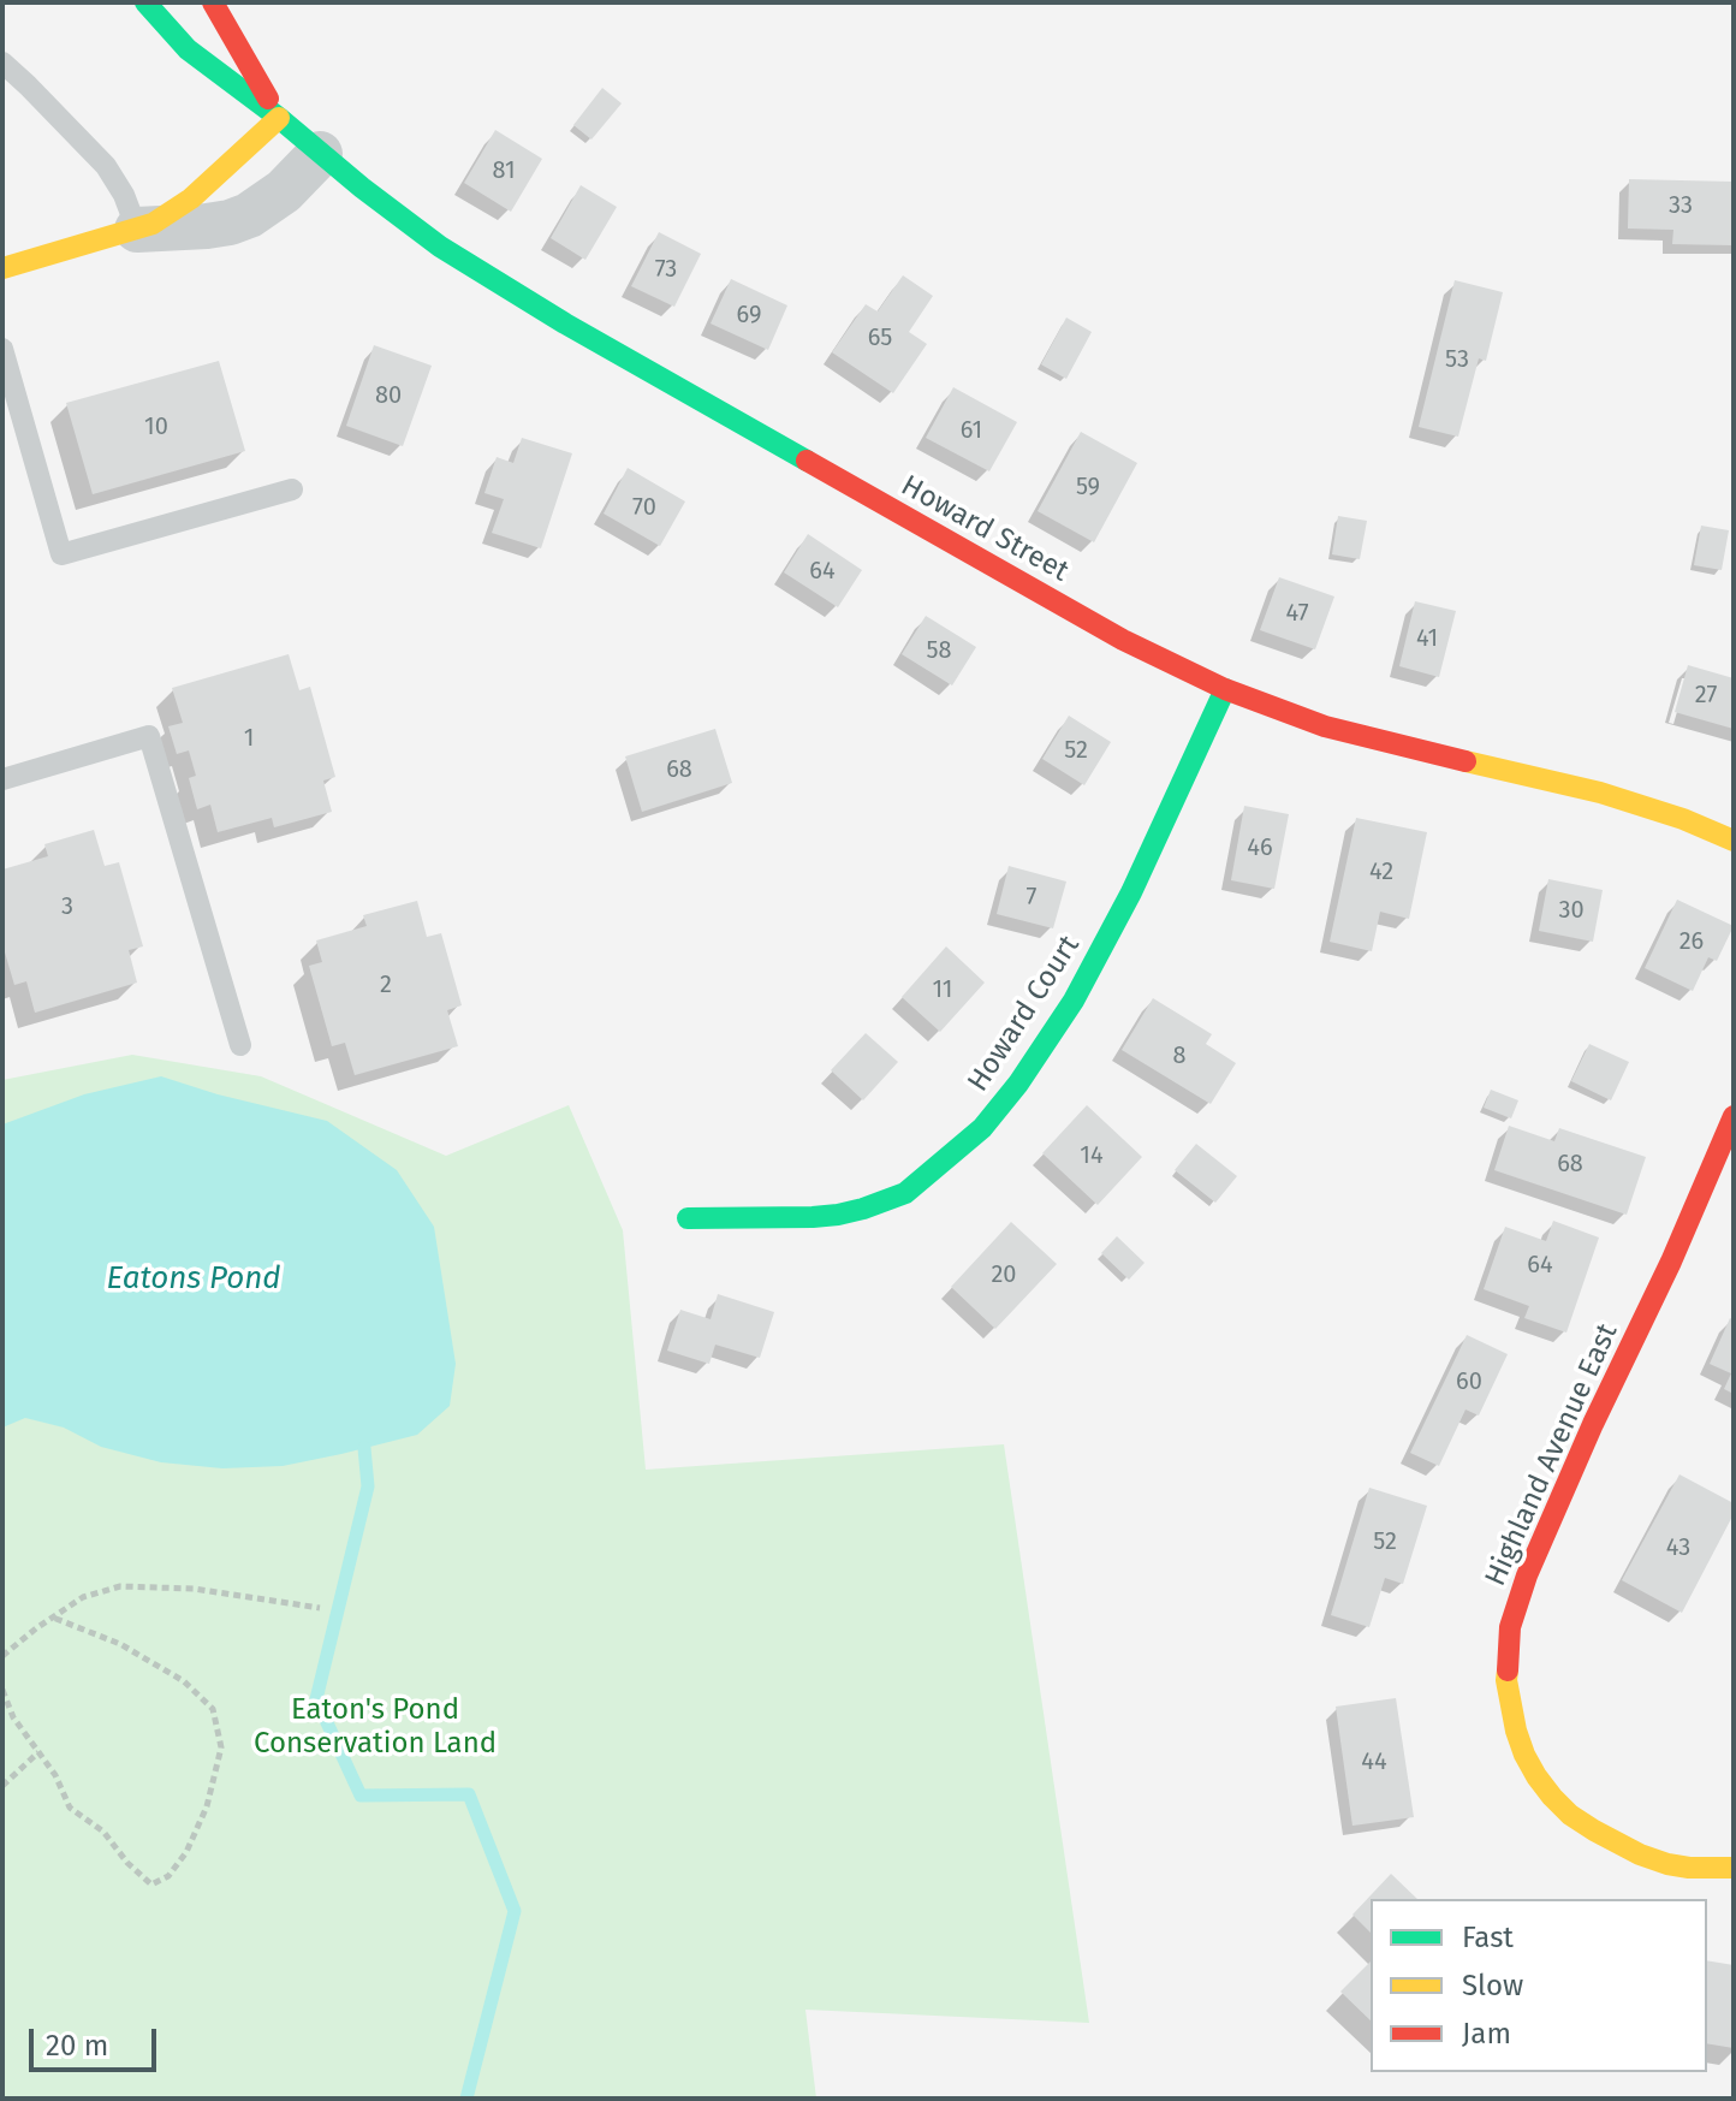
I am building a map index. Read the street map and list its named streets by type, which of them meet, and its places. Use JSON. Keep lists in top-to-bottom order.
{
  "streets": {
    "street": ["Howard Street", "Howard Court", "Highland Avenue East"]
  },
  "crossings": [
    ["Howard Street", "Howard Court"]
  ],
  "water": ["Eatons Pond"],
  "parks": ["Eaton's Pond Conservation Land"],
  "house_numbers": [
    "81",
    "33",
    "73",
    "69",
    "65",
    "53",
    "80",
    "10",
    "61",
    "59",
    "70",
    "64",
    "47",
    "41",
    "58",
    "27",
    "1",
    "52",
    "68",
    "46",
    "42",
    "7",
    "3",
    "30",
    "26",
    "2",
    "11",
    "8",
    "14",
    "68",
    "64",
    "20",
    "60",
    "52",
    "43",
    "44"
  ],
  "legend": ["Fast", "Slow", "Jam"],
  "scale_bar": "20 m"
}
